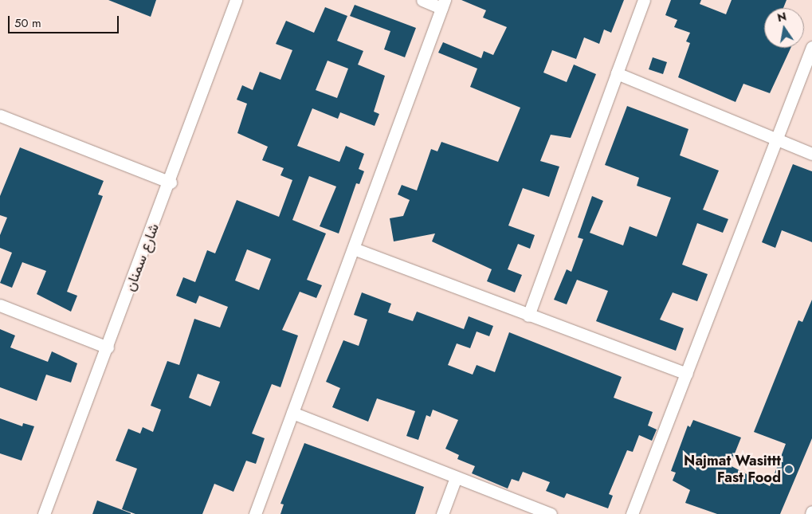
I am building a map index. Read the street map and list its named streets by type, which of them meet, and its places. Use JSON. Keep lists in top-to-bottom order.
{
  "streets": {
    "street": ["شارع سمنان"]
  },
  "places": ["Najmat Wasittt Fast Food"],
  "scale_bar": "50 m",
  "north": "top"
}
